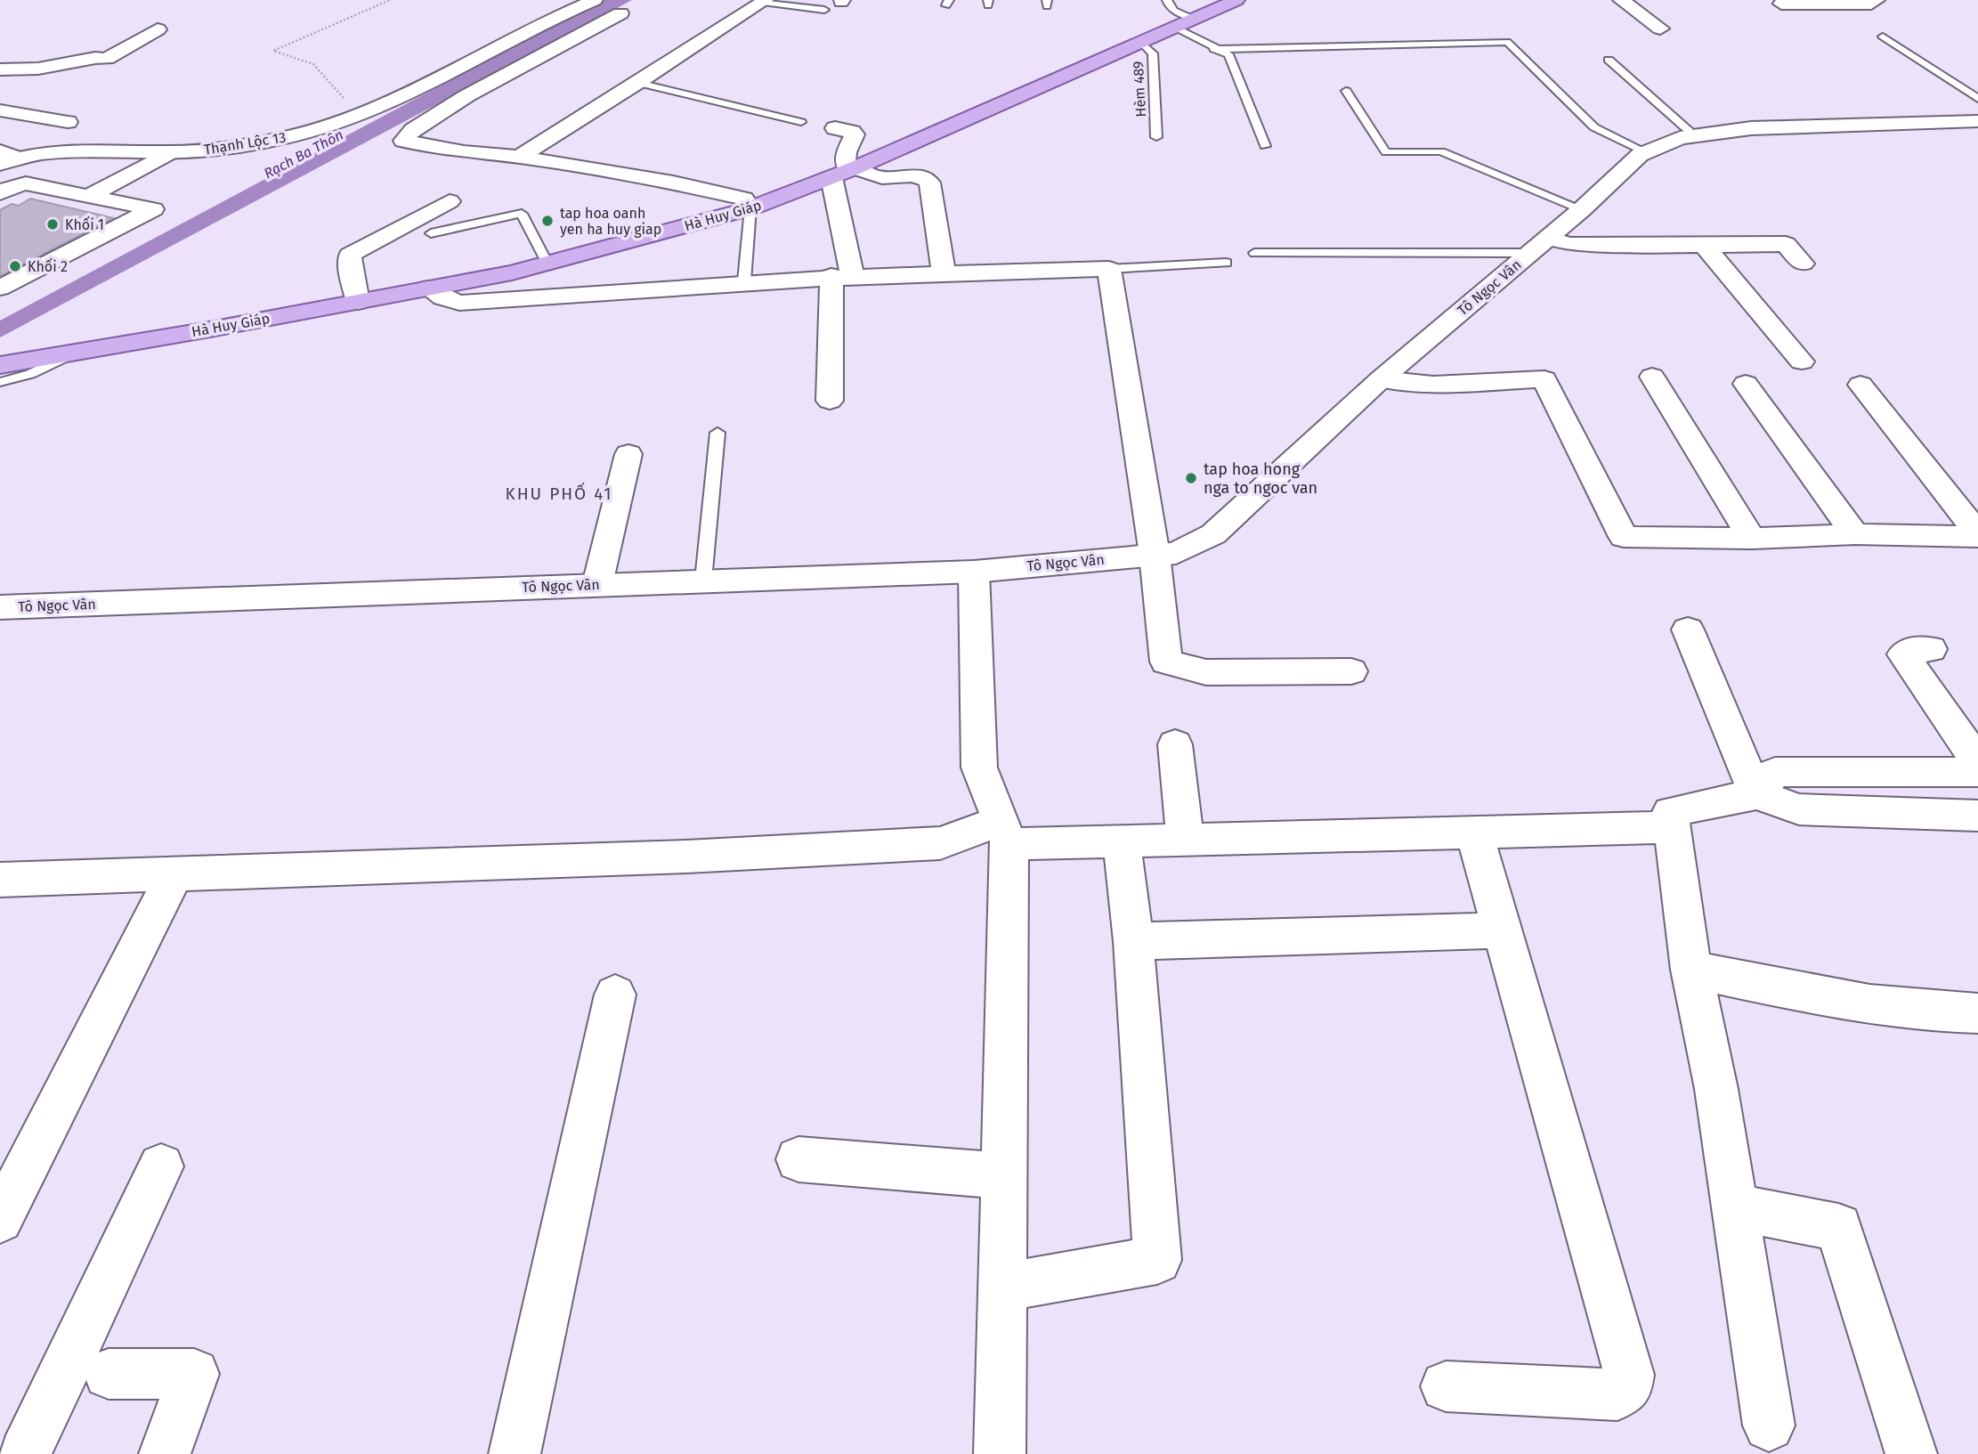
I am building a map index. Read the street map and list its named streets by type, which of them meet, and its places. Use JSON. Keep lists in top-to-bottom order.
{
  "streets": {
    "main road": ["Hà Huy Giáp"],
    "street": ["Thạnh Lộc 13", "Tô Ngọc Vân"],
    "lane": ["Hèm 489"]
  },
  "crossings": [
    ["Hèm 489", "Hà Huy Giáp"]
  ],
  "districts": ["KHU PHỐ 41"],
  "water": ["Rạch Ba Thôn"],
  "places": [
    "tap hoa oanh yen ha huy giap",
    "Khối 1",
    "Khối 2",
    "tap hoa hong nga to ngoc van"
  ]
}
